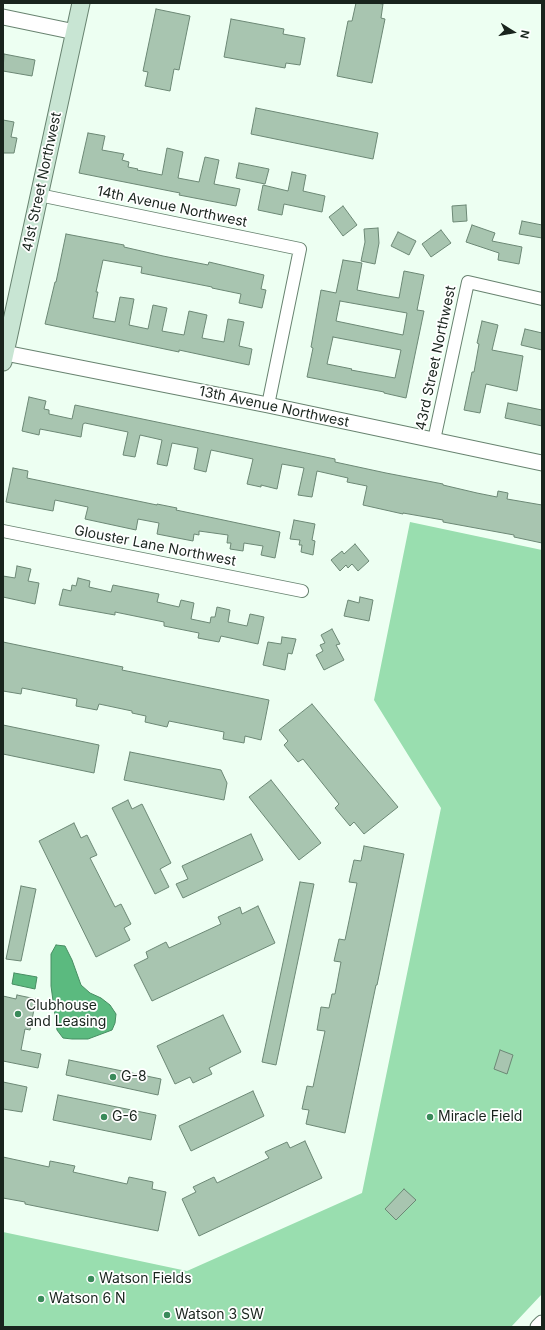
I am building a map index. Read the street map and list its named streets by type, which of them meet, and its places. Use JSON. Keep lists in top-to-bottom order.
{
  "streets": {
    "main road": ["41st Street Northwest"],
    "street": [
      "14th Avenue Northwest",
      "43rd Street Northwest",
      "13th Avenue Northwest",
      "Glouster Lane Northwest"
    ]
  },
  "crossings": [
    ["41st Street Northwest", "14th Avenue Northwest"],
    ["41st Street Northwest", "13th Avenue Northwest"],
    ["14th Avenue Northwest", "13th Avenue Northwest"],
    ["43rd Street Northwest", "13th Avenue Northwest"]
  ],
  "places": [
    "Clubhouse and Leasing",
    "G-8",
    "G-6",
    "Miracle Field",
    "Watson Fields",
    "Watson 6 N",
    "Watson 3 SW"
  ],
  "north": "right"
}
